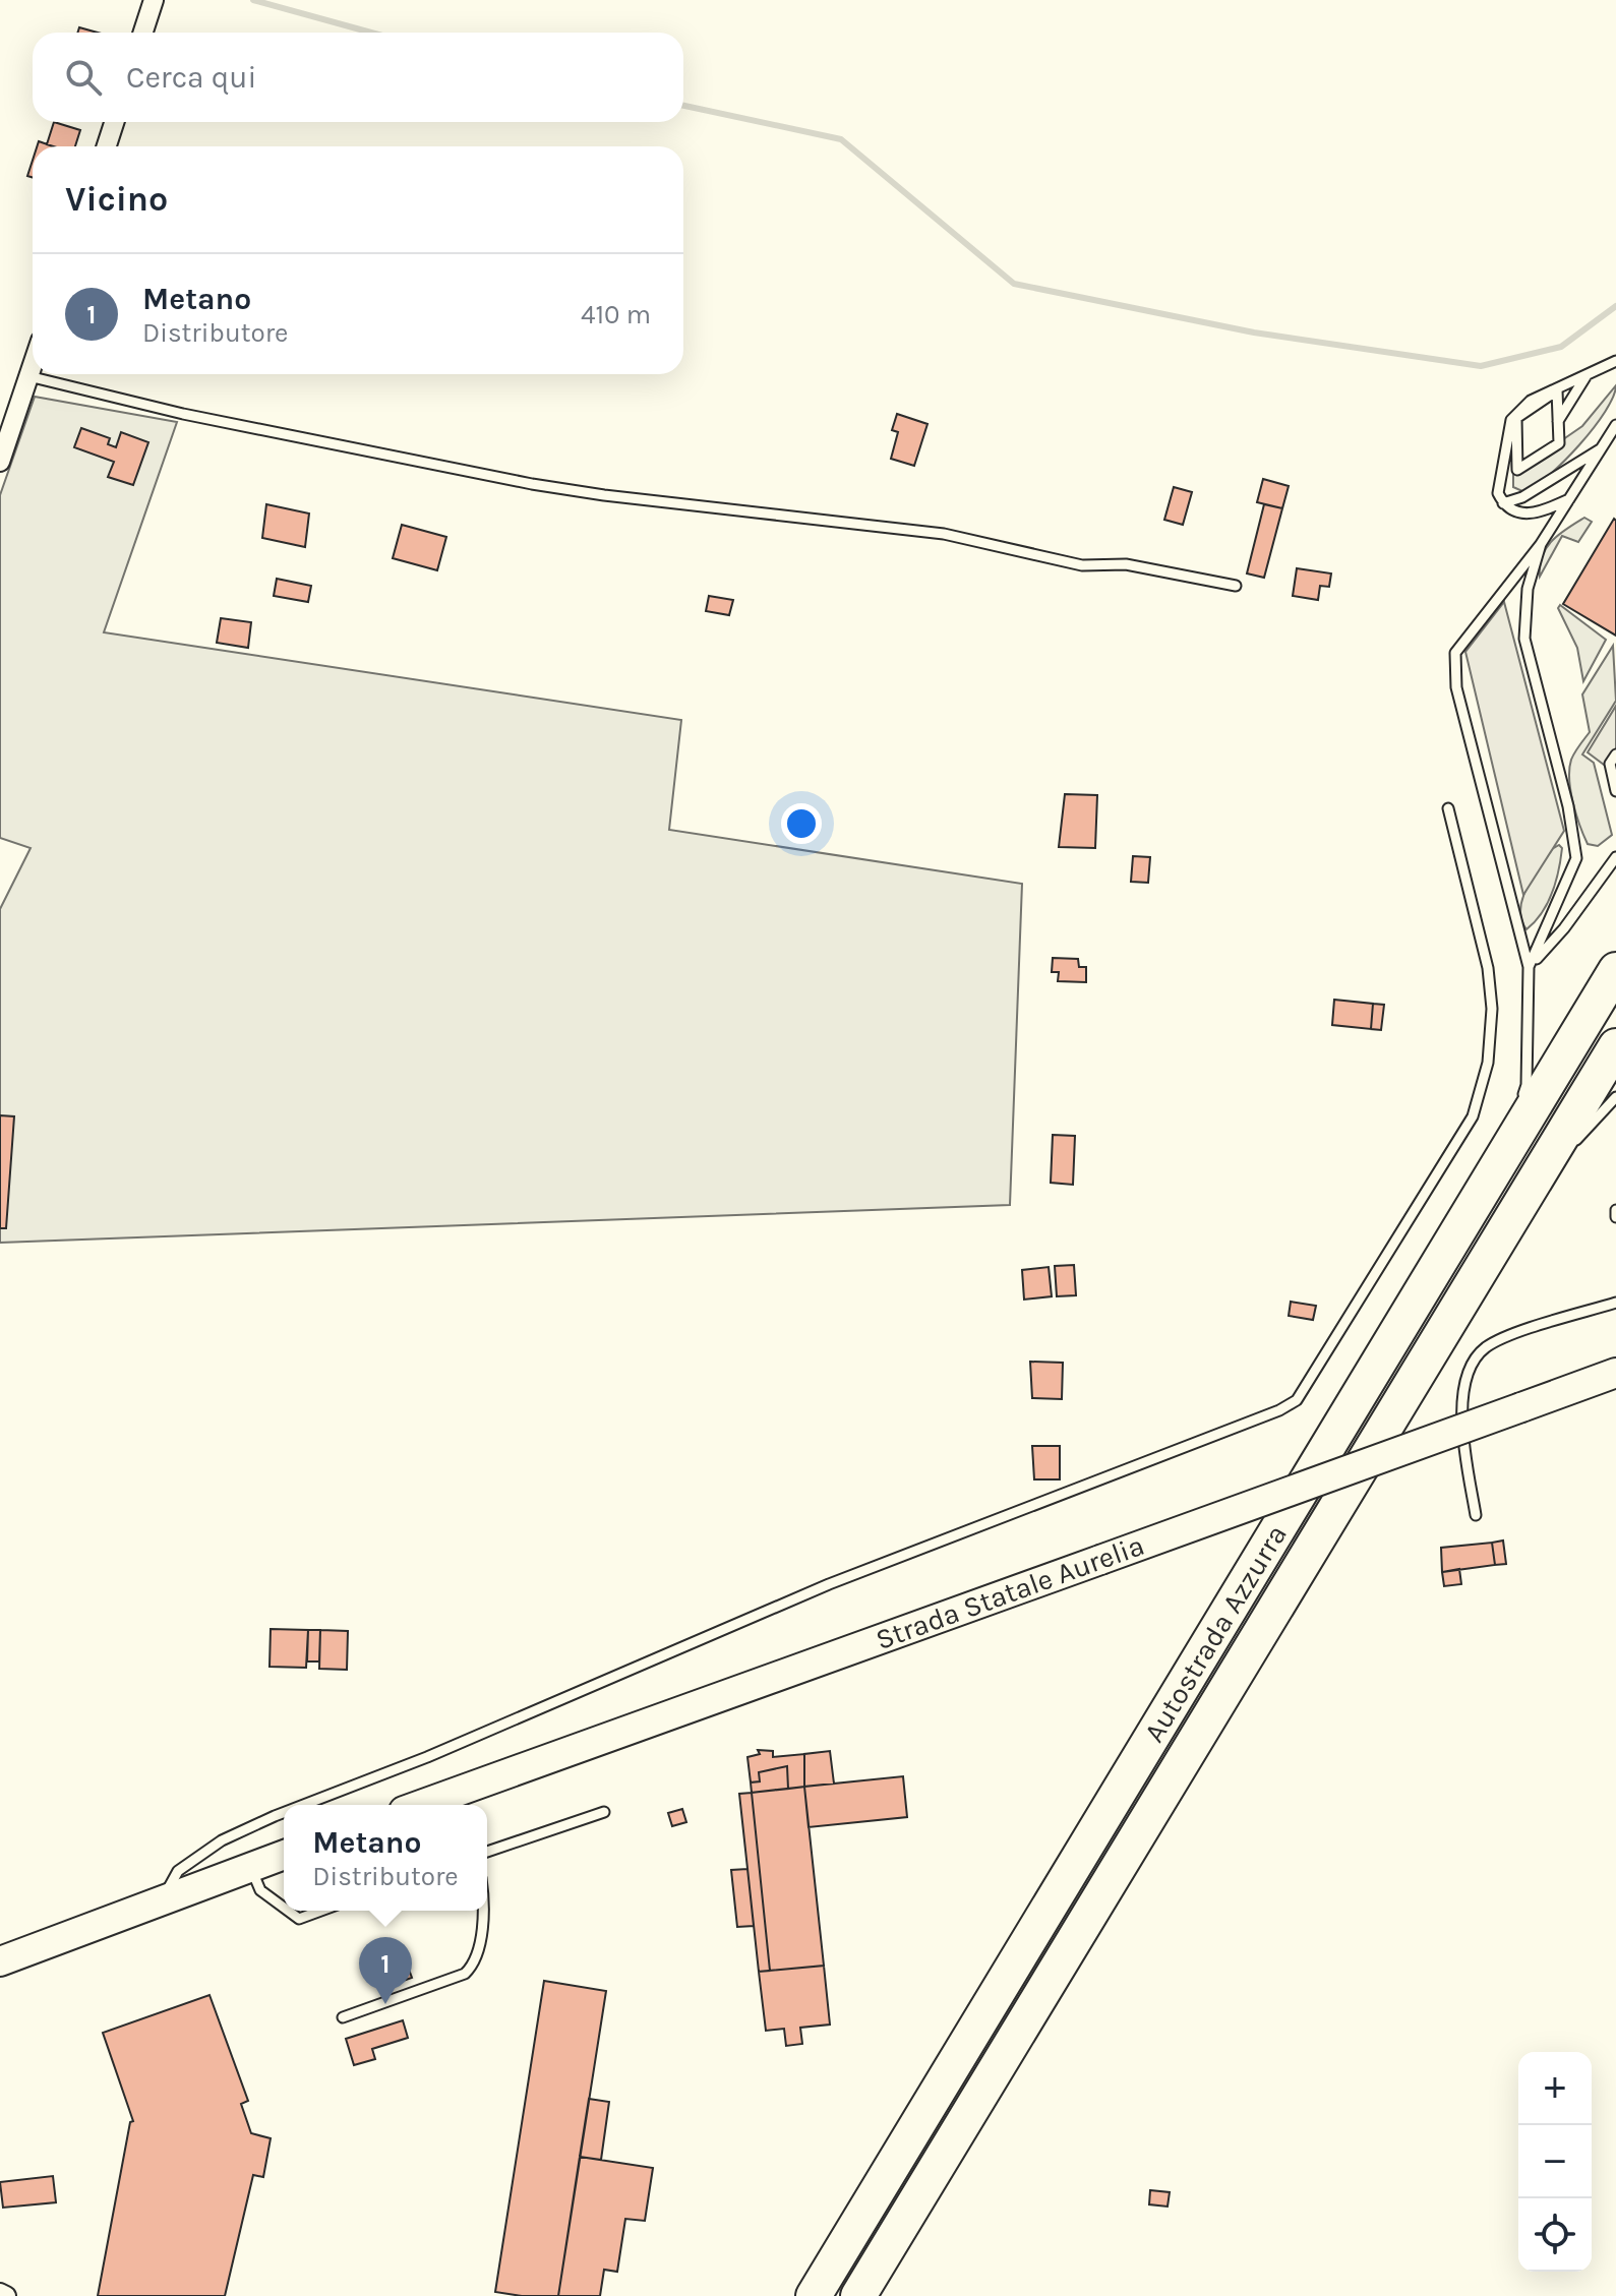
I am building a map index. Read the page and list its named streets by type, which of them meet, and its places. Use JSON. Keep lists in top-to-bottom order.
{
  "streets": {
    "highway": ["Autostrada Azzurra"],
    "main road": ["Strada Statale Aurelia"]
  },
  "page": {
    "search": "Cerca qui",
    "heading": "Vicino",
    "list": [
      {
        "mark": "1",
        "name": "Metano",
        "note": "Distributore",
        "value": "410 m"
      }
    ],
    "popup": ["Metano", "Distributore"],
    "pins": "1",
    "map_buttons": ["+", "−"]
  }
}
